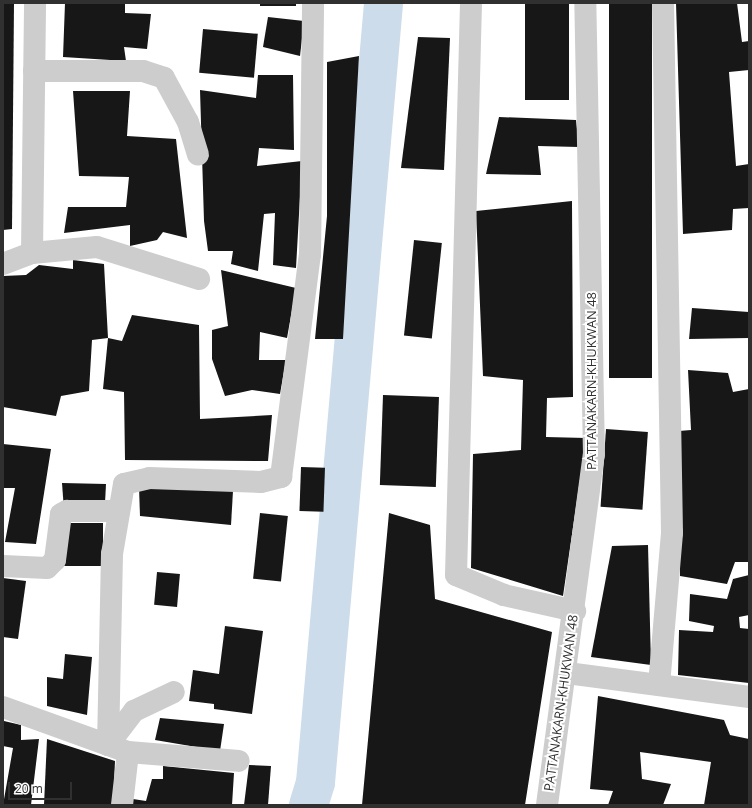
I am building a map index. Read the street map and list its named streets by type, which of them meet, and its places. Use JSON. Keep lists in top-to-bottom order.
{
  "streets": {
    "street": ["PATTANAKARN-KHUKWAN 48"]
  },
  "scale_bar": "20 m"
}
